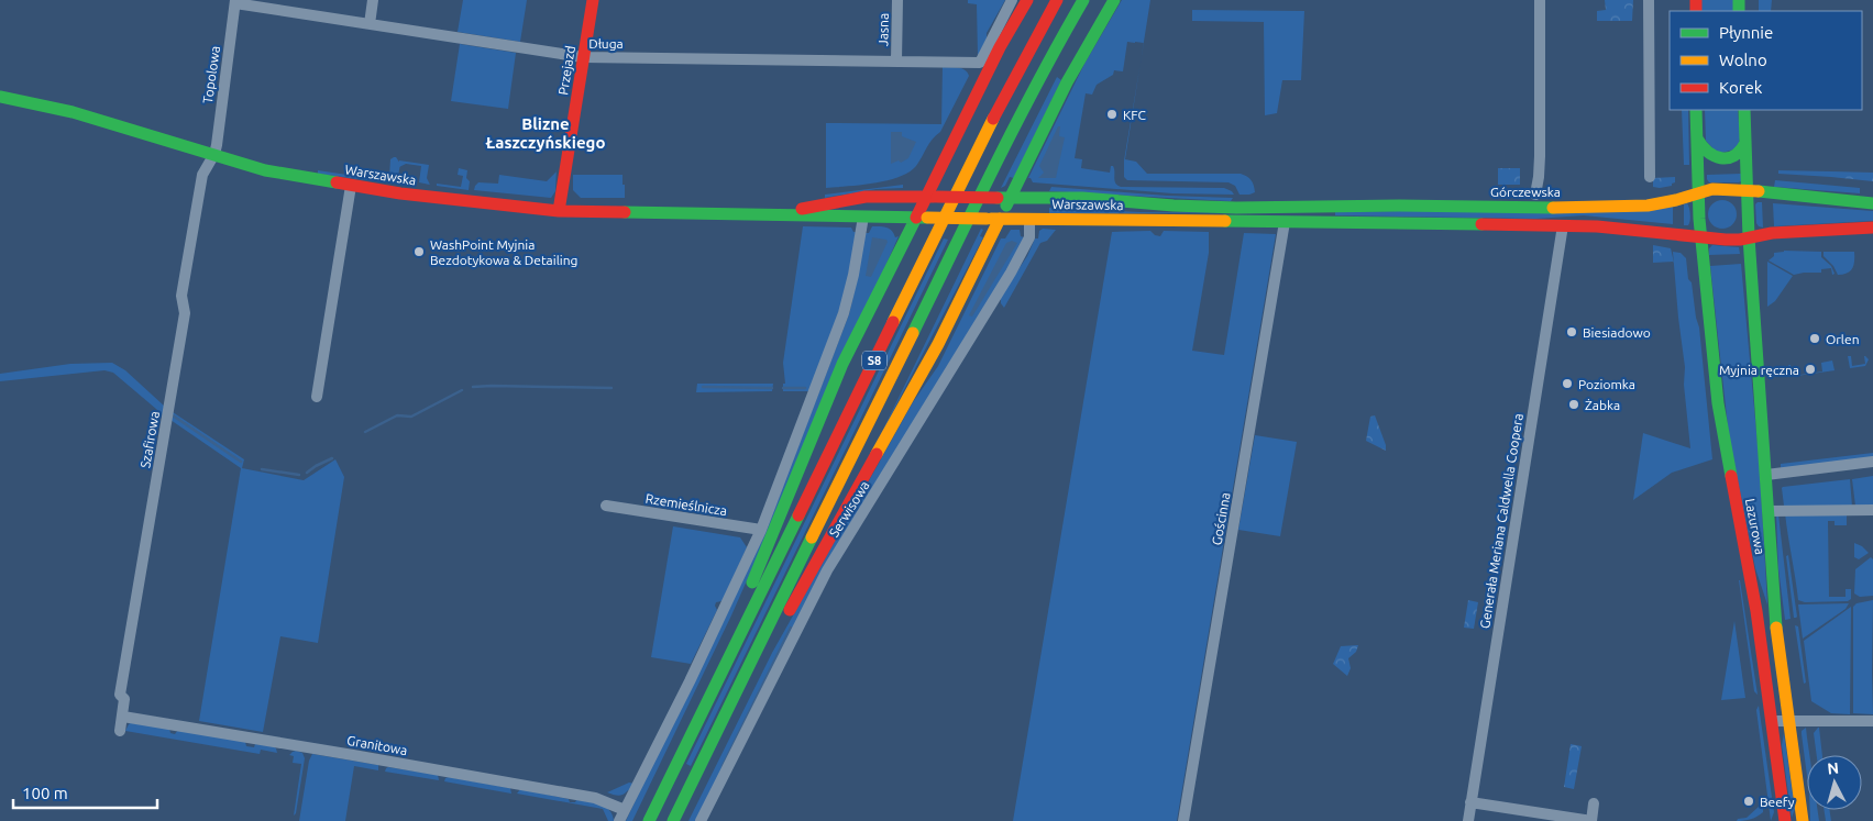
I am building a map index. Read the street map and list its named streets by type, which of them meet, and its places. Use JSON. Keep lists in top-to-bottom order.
{
  "streets": {
    "main road": [
      "Przejazd",
      "Warszawska",
      "Górczewska",
      "S8",
      "Lazurowa"
    ],
    "street": [
      "Jasna",
      "Długa",
      "Topolowa",
      "Szafirowa",
      "Rzemieślnicza",
      "Serwisowa",
      "Gościnna",
      "Generała Meriana Caldwella Coopera",
      "Granitowa"
    ]
  },
  "crossings": [
    ["Jasna", "Długa"],
    ["Długa", "Przejazd"],
    ["Długa", "Topolowa"],
    ["Przejazd", "Warszawska"],
    ["Topolowa", "Warszawska"],
    ["Topolowa", "Szafirowa"],
    ["Warszawska", "Górczewska"],
    ["Warszawska", "Szafirowa"],
    ["Warszawska", "Serwisowa"],
    ["Warszawska", "Gościnna"],
    ["Warszawska", "Generała Meriana Caldwella Coopera"],
    ["Górczewska", "Lazurowa"],
    ["Szafirowa", "Granitowa"]
  ],
  "districts": ["Blizne Łaszczyńskiego"],
  "places": [
    "KFC",
    "WashPoint Myjnia Bezdotykowa & Detailing",
    "Biesiadowo",
    "Orlen",
    "Myjnia ręczna",
    "Poziomka",
    "Żabka",
    "Beefy"
  ],
  "legend": ["Płynnie", "Wolno", "Korek"],
  "scale_bar": "100 m",
  "north": "top"
}
